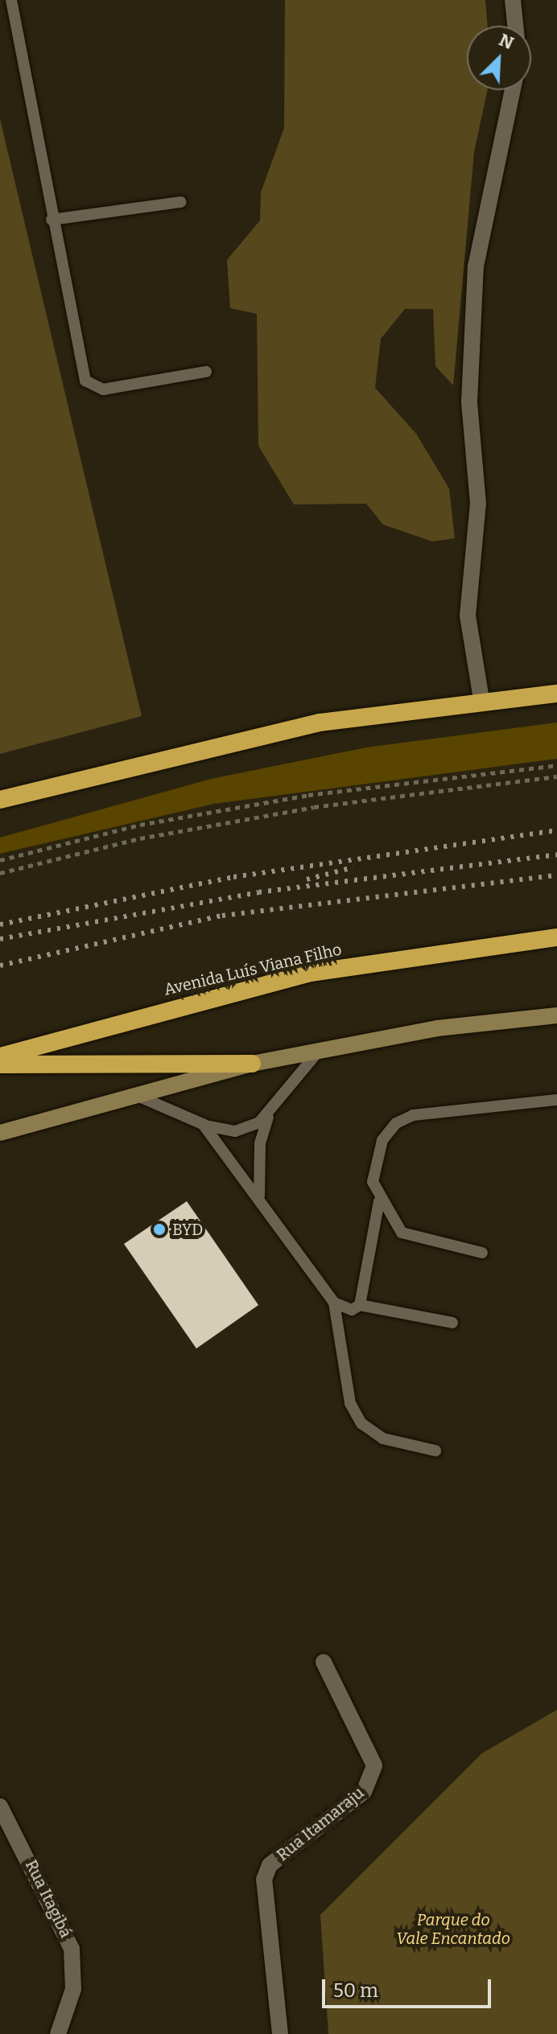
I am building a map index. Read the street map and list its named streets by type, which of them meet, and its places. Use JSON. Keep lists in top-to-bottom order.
{
  "streets": {
    "highway": ["Avenida Luís Viana Filho"],
    "street": ["Rua Itamaraju", "Rua Itagibá"]
  },
  "parks": ["Parque do Vale Encantado"],
  "places": ["BYD"],
  "scale_bar": "50 m",
  "north": "top right"
}
